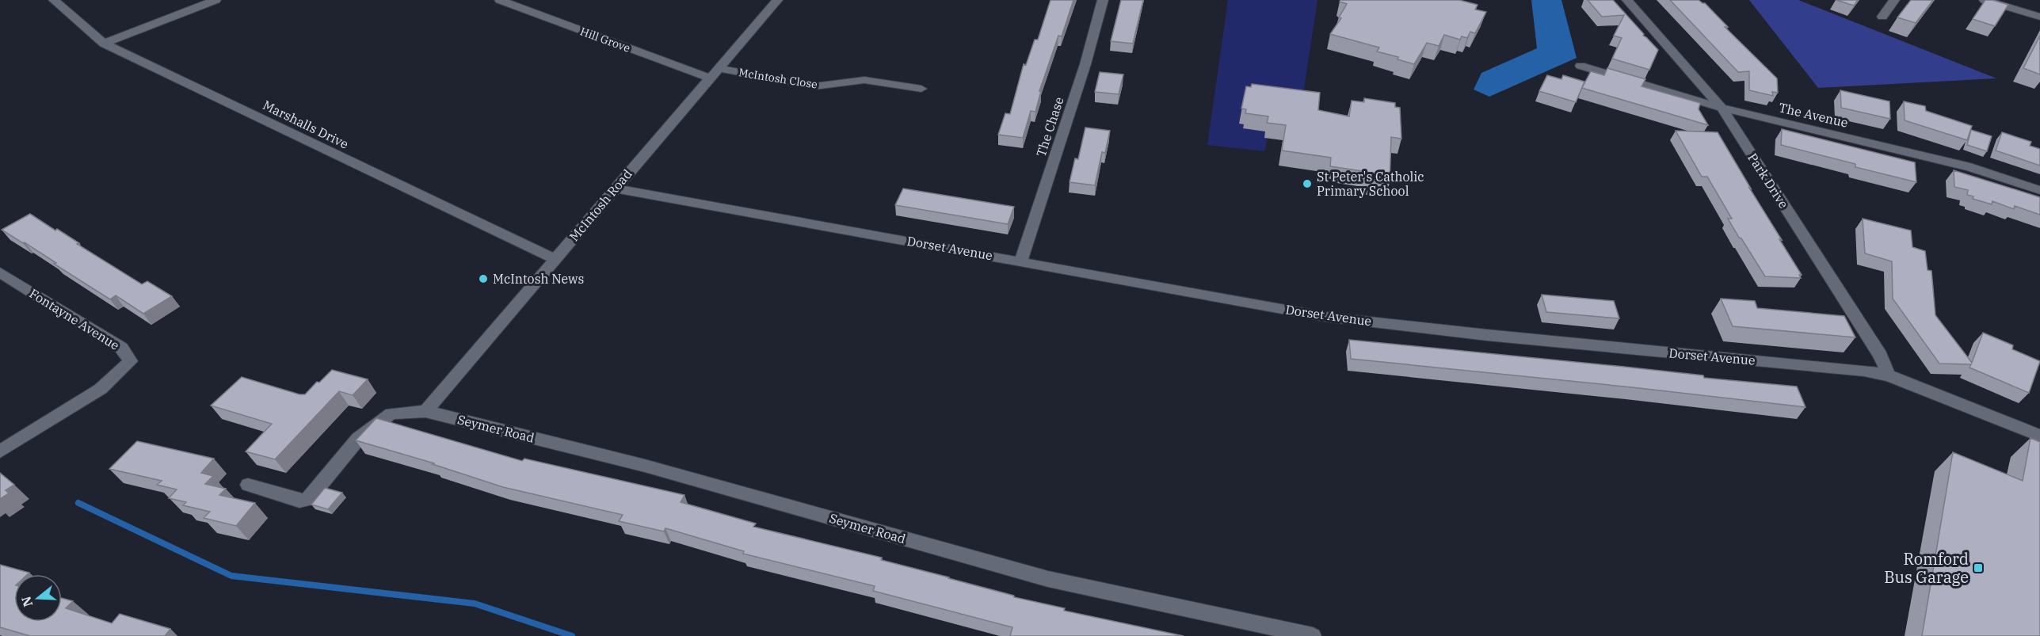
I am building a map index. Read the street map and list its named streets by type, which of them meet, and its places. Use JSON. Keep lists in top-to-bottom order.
{
  "streets": {
    "street": [
      "Hill Grove",
      "McIntosh Close",
      "The Avenue",
      "Marshalls Drive",
      "The Chase",
      "Park Drive",
      "McIntosh Road",
      "Dorset Avenue",
      "Fontayne Avenue",
      "Seymer Road"
    ]
  },
  "crossings": [
    ["Hill Grove", "McIntosh Road"],
    ["McIntosh Close", "McIntosh Road"],
    ["The Avenue", "Park Drive"],
    ["Marshalls Drive", "McIntosh Road"],
    ["The Chase", "Dorset Avenue"],
    ["Park Drive", "Dorset Avenue"],
    ["McIntosh Road", "Dorset Avenue"],
    ["McIntosh Road", "Seymer Road"]
  ],
  "places": {
    "other": ["St Peter's Catholic Primary School", "McIntosh News"],
    "transit": ["Romford Bus Garage"]
  },
  "north": "left"
}
